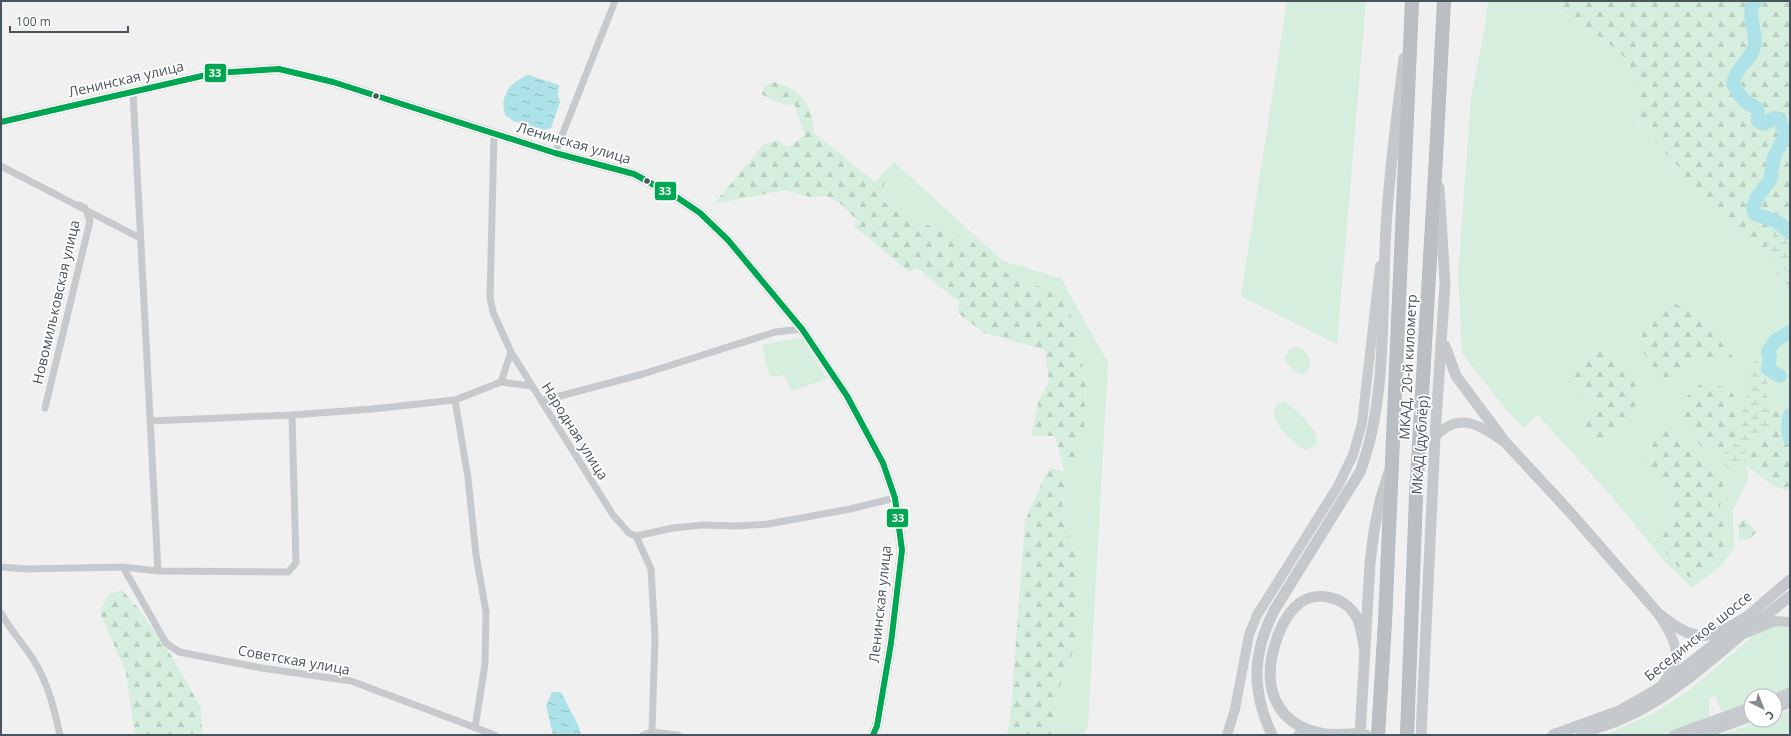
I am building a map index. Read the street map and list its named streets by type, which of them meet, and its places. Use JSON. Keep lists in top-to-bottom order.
{
  "streets": {
    "highway": ["МКАД, 20-й километр"],
    "main road": ["МКАД (дублёр)", "Бесединское шоссе"],
    "street": [
      "Ленинская улица",
      "Новомильковская улица",
      "Народная улица",
      "Советская улица"
    ]
  },
  "crossings": [
    ["Ленинская улица", "Народная улица"],
    ["МКАД, 20-й километр", "МКАД (дублёр)"]
  ],
  "lines": ["transit line 33"],
  "scale_bar": "100 m",
  "north": "bottom right"
}
